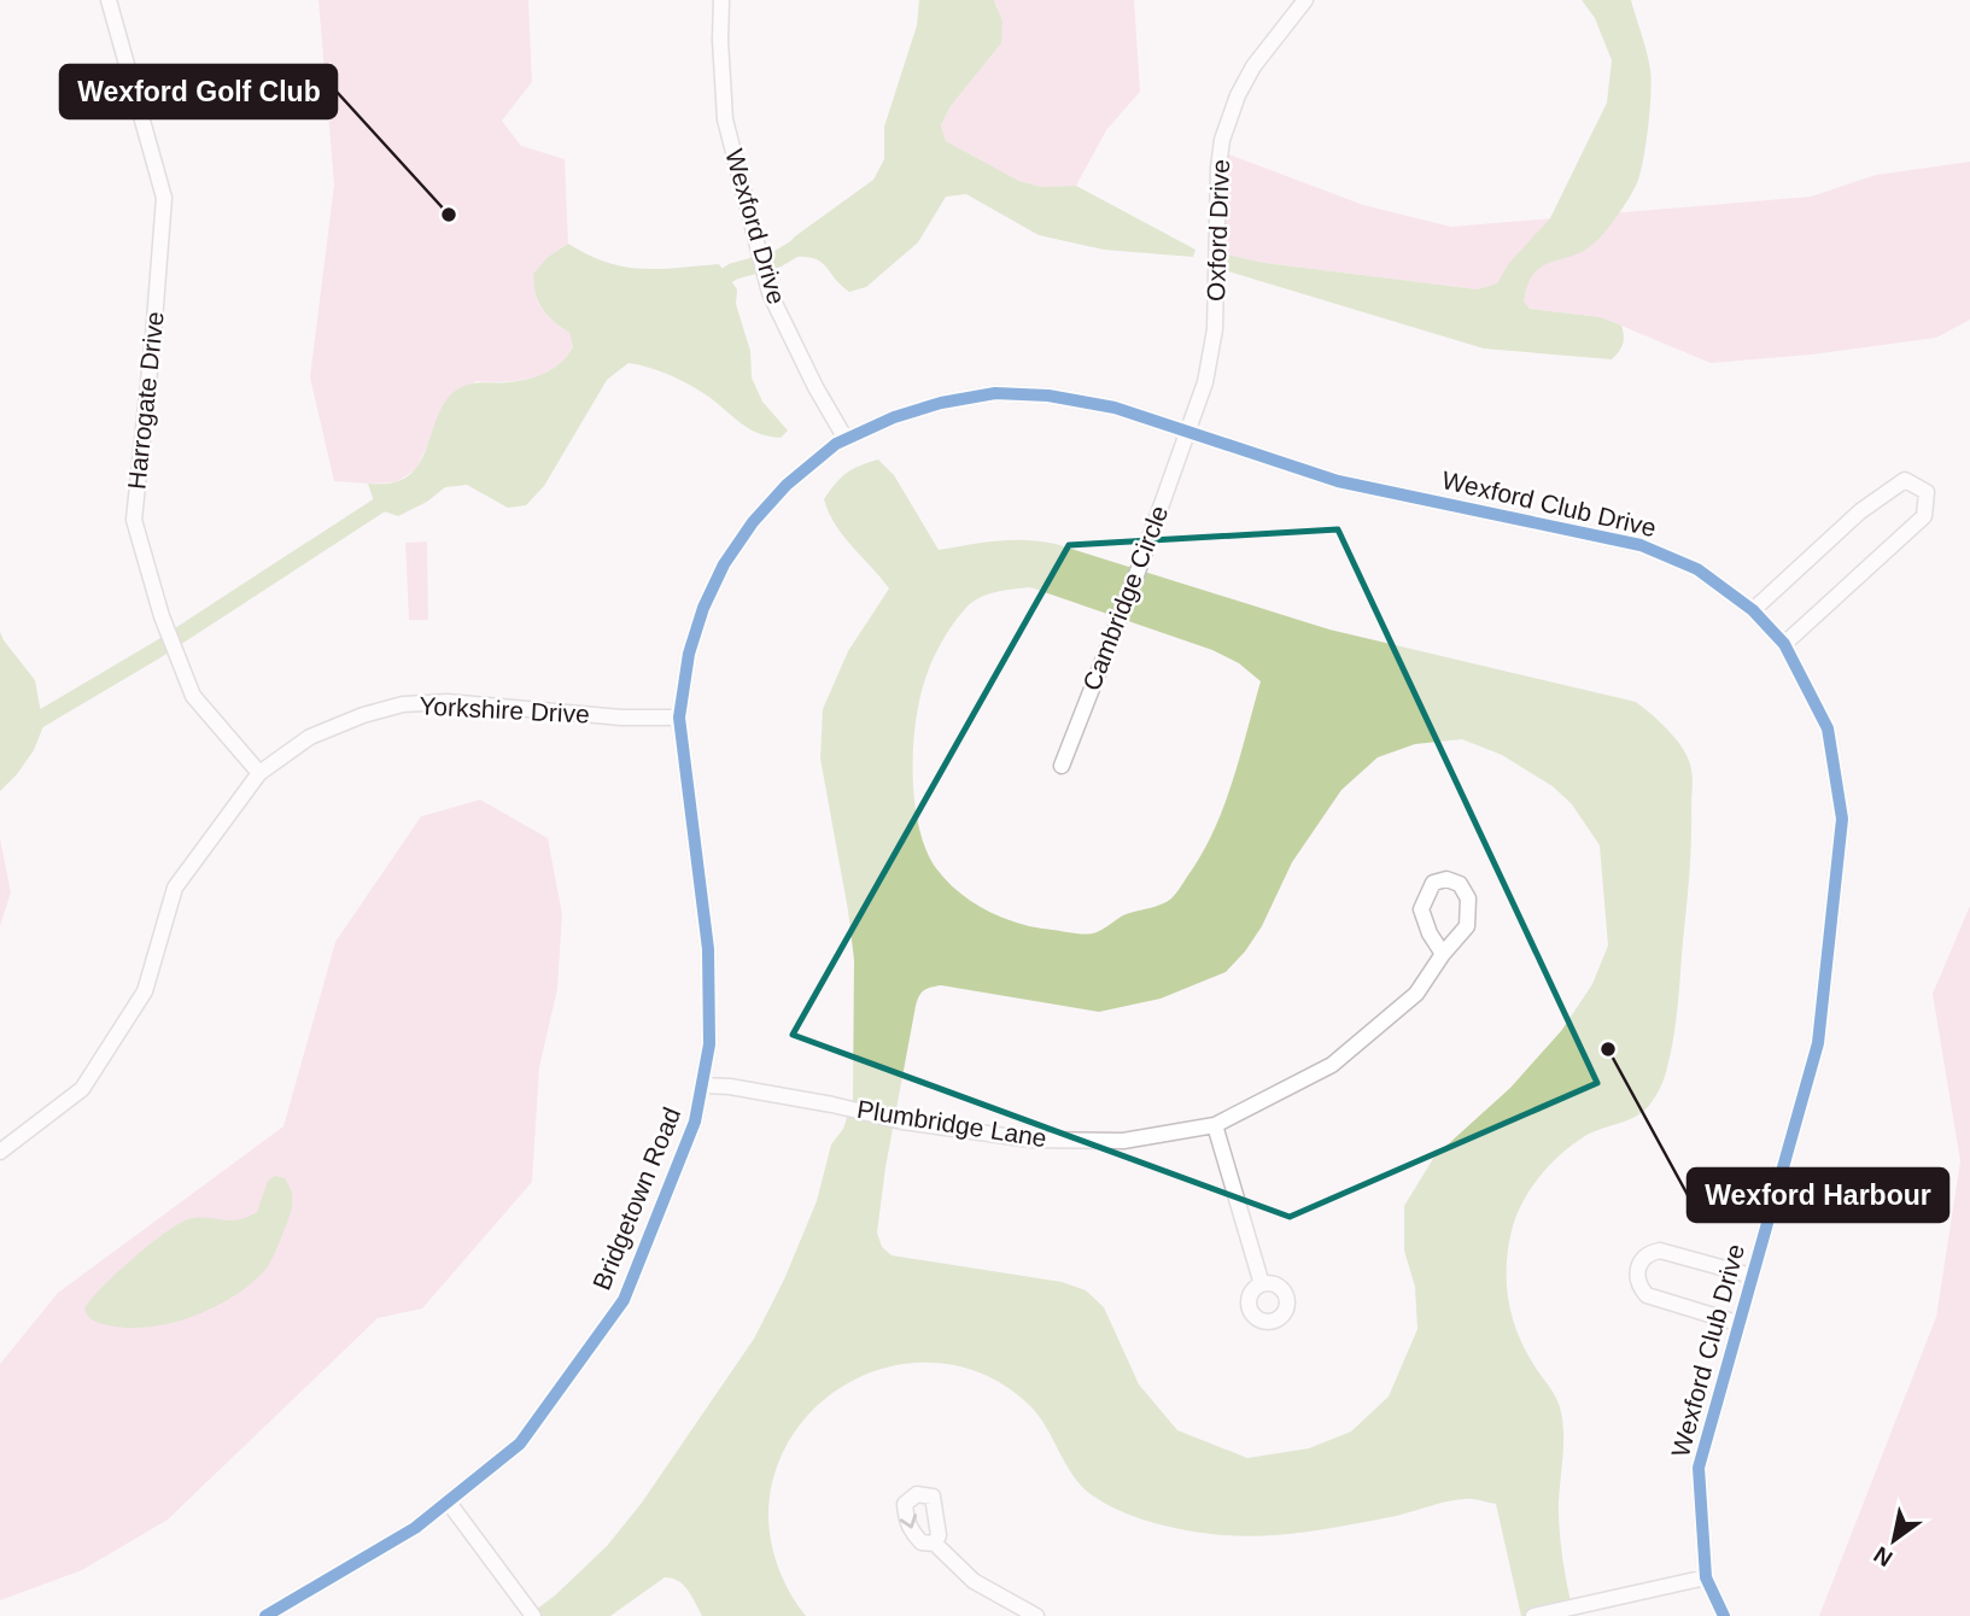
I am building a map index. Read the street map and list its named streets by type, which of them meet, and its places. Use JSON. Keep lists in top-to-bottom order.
{
  "streets": {
    "street": [
      "Wexford Drive",
      "Oxford Drive",
      "Harrogate Drive",
      "Wexford Club Drive",
      "Cambridge Circle",
      "Yorkshire Drive",
      "Plumbridge Lane",
      "Bridgetown Road"
    ]
  },
  "crossings": [
    ["Wexford Drive", "Wexford Club Drive"],
    ["Wexford Drive", "Bridgetown Road"],
    ["Oxford Drive", "Wexford Club Drive"],
    ["Oxford Drive", "Cambridge Circle"],
    ["Harrogate Drive", "Yorkshire Drive"],
    ["Wexford Club Drive", "Cambridge Circle"],
    ["Wexford Club Drive", "Bridgetown Road"],
    ["Yorkshire Drive", "Bridgetown Road"],
    ["Plumbridge Lane", "Bridgetown Road"]
  ],
  "places": ["Wexford Golf Club", "Wexford Harbour"],
  "north": "bottom left"
}
